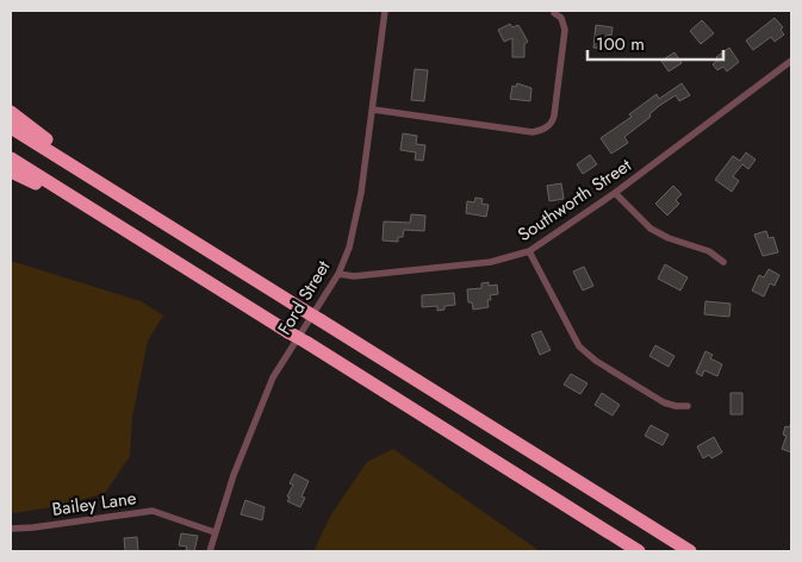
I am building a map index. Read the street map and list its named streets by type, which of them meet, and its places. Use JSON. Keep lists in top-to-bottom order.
{
  "streets": {
    "street": ["Southworth Street", "Ford Street", "Bailey Lane"]
  },
  "crossings": [
    ["Southworth Street", "Ford Street"],
    ["Ford Street", "Bailey Lane"]
  ],
  "scale_bar": "100 m"
}
